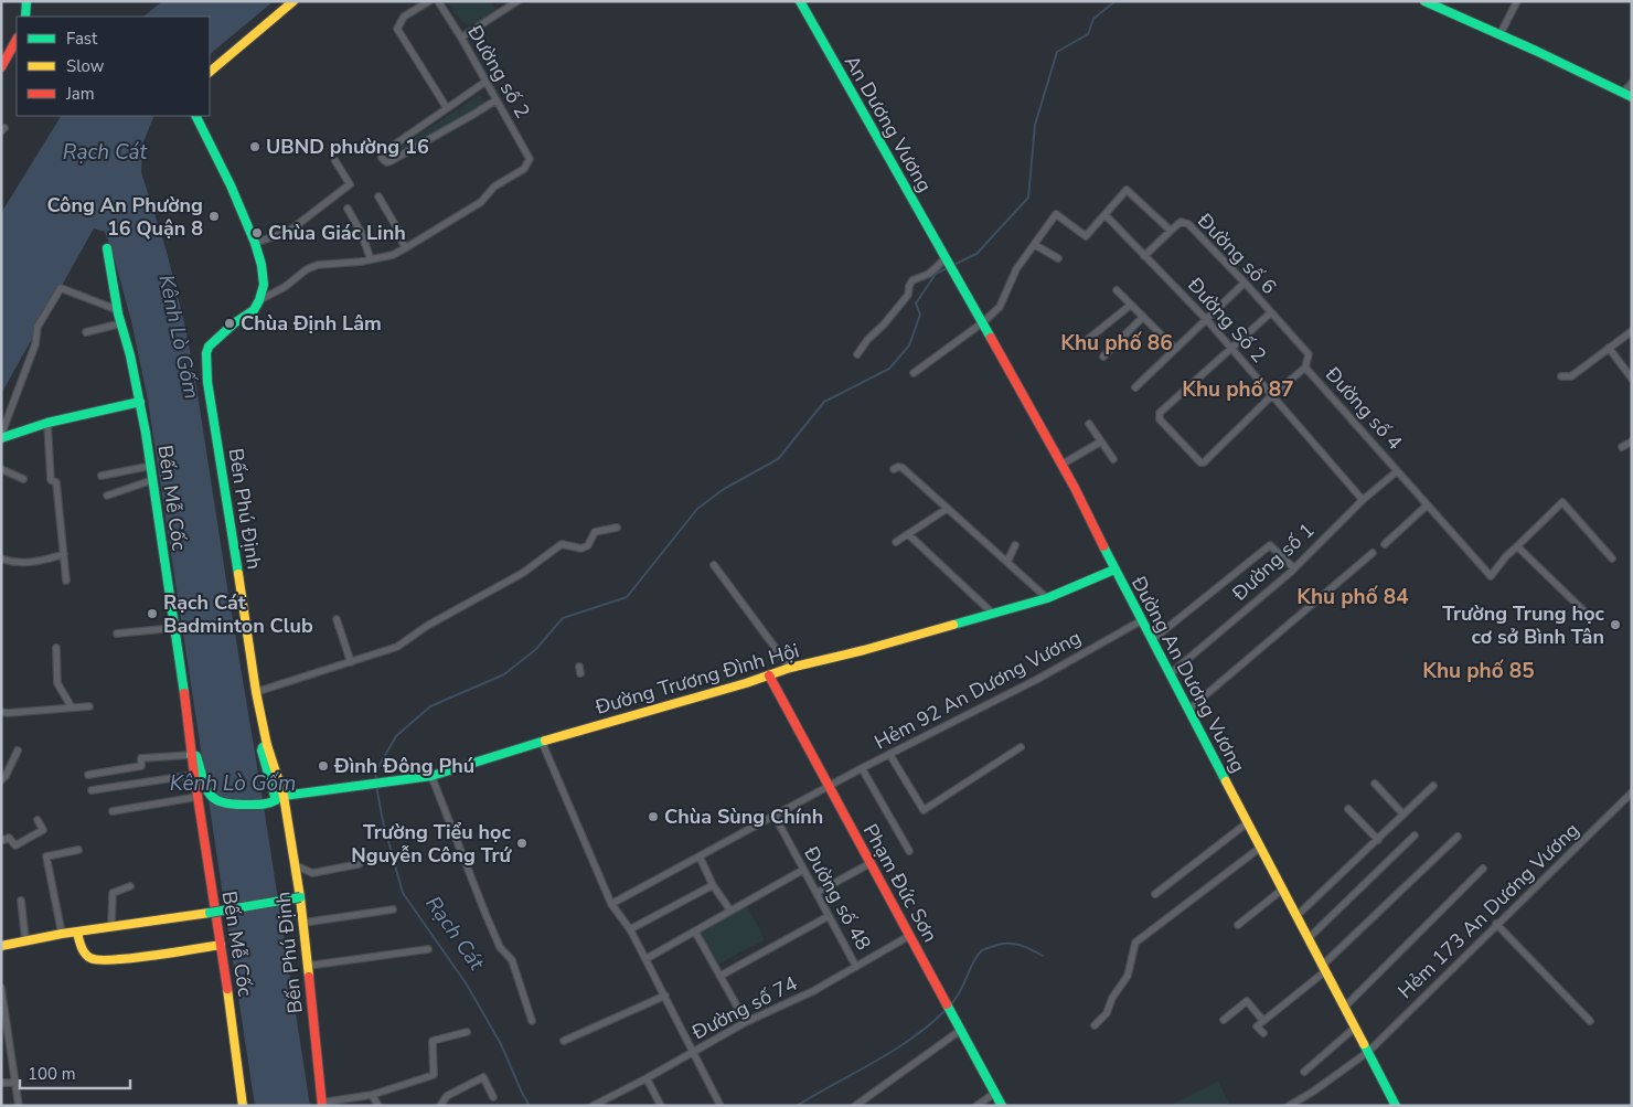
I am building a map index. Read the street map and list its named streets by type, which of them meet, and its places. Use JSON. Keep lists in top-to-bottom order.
{
  "streets": {
    "street": [
      "Đường số 2",
      "An Dương Vương",
      "Đường số 6",
      "Đường Số 2",
      "Đường số 4",
      "Bến Mễ Cốc",
      "Bến Phú Định",
      "Đường số 1",
      "Đường An Dương Vương",
      "Đường Trương Đình Hội",
      "Hẻm 92 An Dương Vương",
      "Phạm Đức Sơn",
      "Đường số 48",
      "Hẻm 173 An Dương Vương",
      "Đường số 74"
    ]
  },
  "crossings": [
    ["An Dương Vương", "Đường An Dương Vương"],
    ["Đường số 6", "Đường Số 2"],
    ["Đường số 6", "Đường số 4"],
    ["Đường Số 2", "Đường số 1"],
    ["Đường số 4", "Đường số 1"],
    ["Bến Phú Định", "Đường Trương Đình Hội"],
    ["Đường số 1", "Đường An Dương Vương"],
    ["Đường An Dương Vương", "Đường Trương Đình Hội"],
    ["Đường An Dương Vương", "Hẻm 92 An Dương Vương"],
    ["Đường An Dương Vương", "Hẻm 173 An Dương Vương"],
    ["Đường Trương Đình Hội", "Phạm Đức Sơn"],
    ["Hẻm 92 An Dương Vương", "Phạm Đức Sơn"],
    ["Hẻm 92 An Dương Vương", "Đường số 48"],
    ["Phạm Đức Sơn", "Đường số 48"],
    ["Phạm Đức Sơn", "Đường số 74"],
    ["Đường số 48", "Đường số 74"]
  ],
  "districts": [
    "Khu phố 86",
    "Khu phố 87",
    "Khu phố 84",
    "Khu phố 85"
  ],
  "water": ["Rạch Cát", "Kênh Lò Gốm"],
  "places": [
    "UBND phường 16",
    "Công An Phường 16 Quận 8",
    "Chùa Giác Linh",
    "Chùa Định Lâm",
    "Rạch Cát Badminton Club",
    "Trường Trung học cơ sở Bình Tân",
    "Đình Đông Phú",
    "Chùa Sùng Chính",
    "Trường Tiểu học Nguyễn Công Trứ"
  ],
  "legend": ["Fast", "Slow", "Jam"],
  "scale_bar": "100 m"
}
